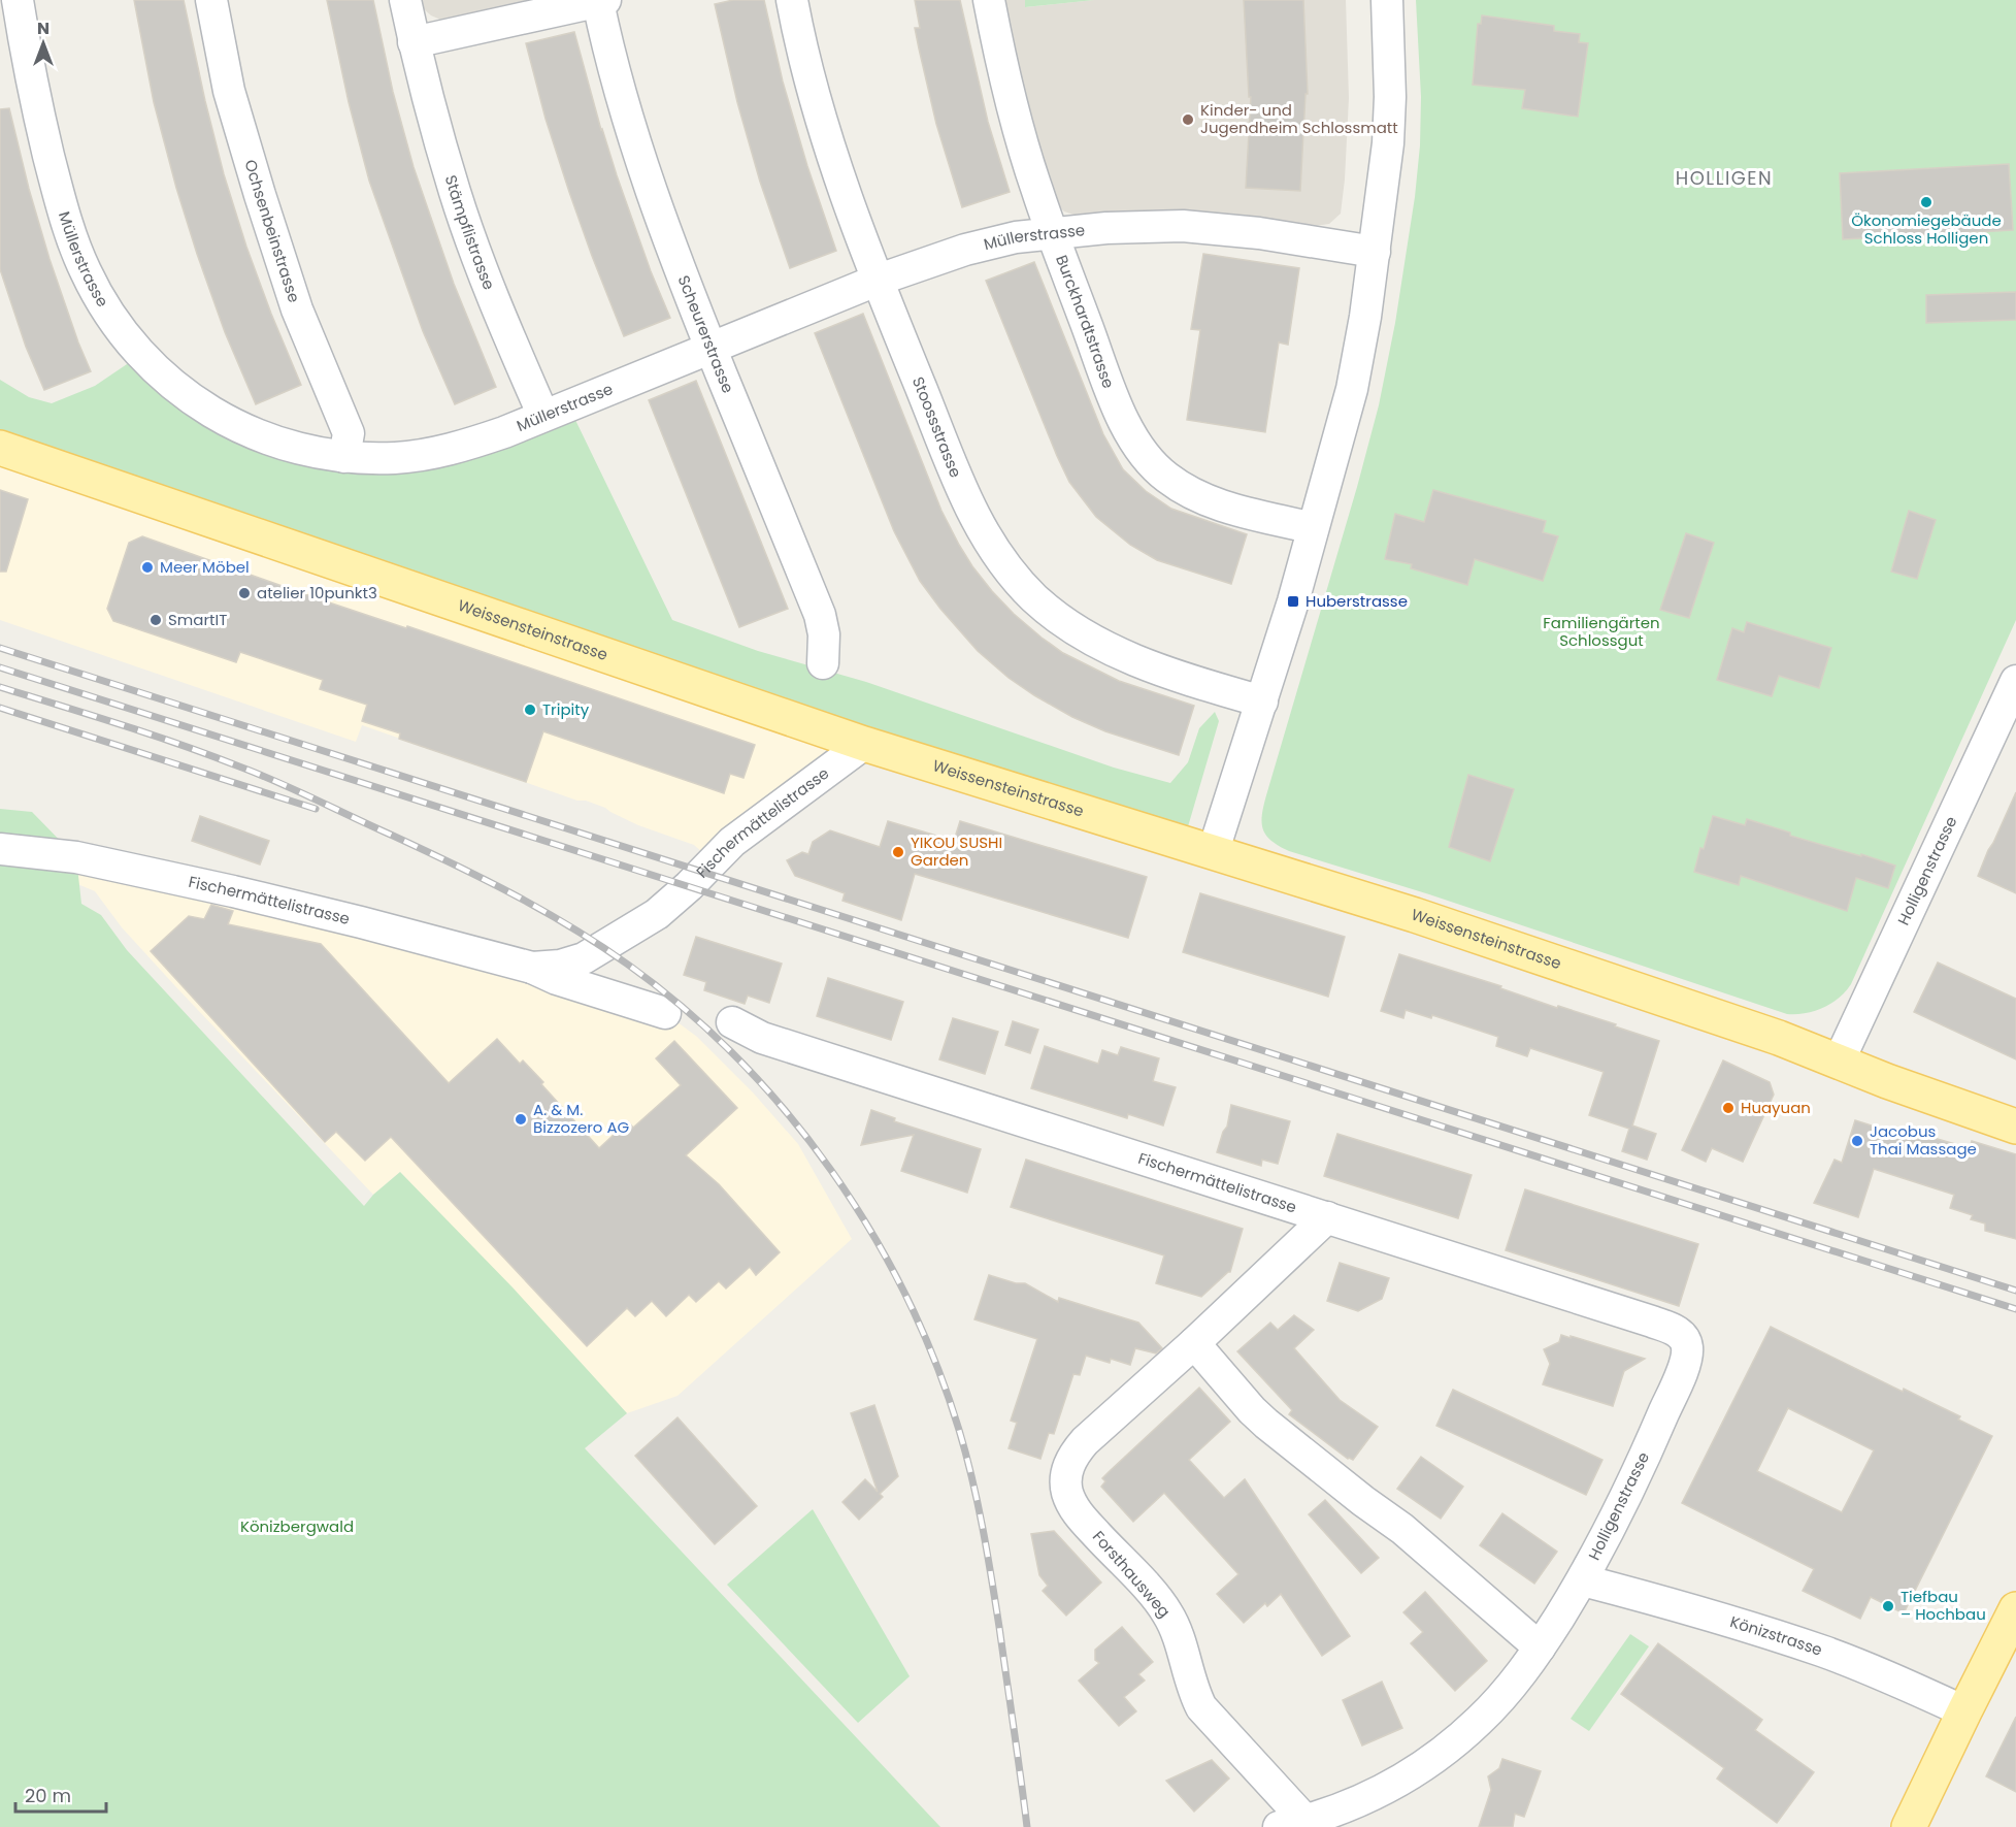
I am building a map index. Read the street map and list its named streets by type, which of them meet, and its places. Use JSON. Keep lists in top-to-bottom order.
{
  "streets": {
    "main road": ["Weissensteinstrasse"],
    "street": [
      "Ochsenbeinstrasse",
      "Stämpflistrasse",
      "Müllerstrasse",
      "Burckhardtstrasse",
      "Scheurerstrasse",
      "Stoossstrasse",
      "Fischermättelistrasse",
      "Holligenstrasse",
      "Forsthausweg",
      "Könizstrasse"
    ]
  },
  "crossings": [
    ["Ochsenbeinstrasse", "Müllerstrasse"],
    ["Stämpflistrasse", "Müllerstrasse"],
    ["Müllerstrasse", "Burckhardtstrasse"],
    ["Müllerstrasse", "Scheurerstrasse"],
    ["Müllerstrasse", "Stoossstrasse"],
    ["Weissensteinstrasse", "Fischermättelistrasse"],
    ["Weissensteinstrasse", "Holligenstrasse"],
    ["Fischermättelistrasse", "Holligenstrasse"],
    ["Fischermättelistrasse", "Forsthausweg"],
    ["Holligenstrasse", "Forsthausweg"],
    ["Holligenstrasse", "Könizstrasse"]
  ],
  "districts": ["HOLLIGEN"],
  "parks": ["Familiengärten Schlossgut", "Könizbergwald"],
  "places": {
    "other": [
      "Kinder- und Jugendheim Schlossmatt",
      "Ökonomiegebäude Schloss Holligen",
      "Meer Möbel",
      "atelier 10punkt3",
      "SmartIT",
      "Tripity",
      "YIKOU SUSHI Garden",
      "Huayuan",
      "A. & M. Bizzozero AG",
      "Jacobus Thai Massage",
      "Tiefbau – Hochbau"
    ],
    "transit": ["Huberstrasse"]
  },
  "scale_bar": "20 m",
  "north": "top"
}
